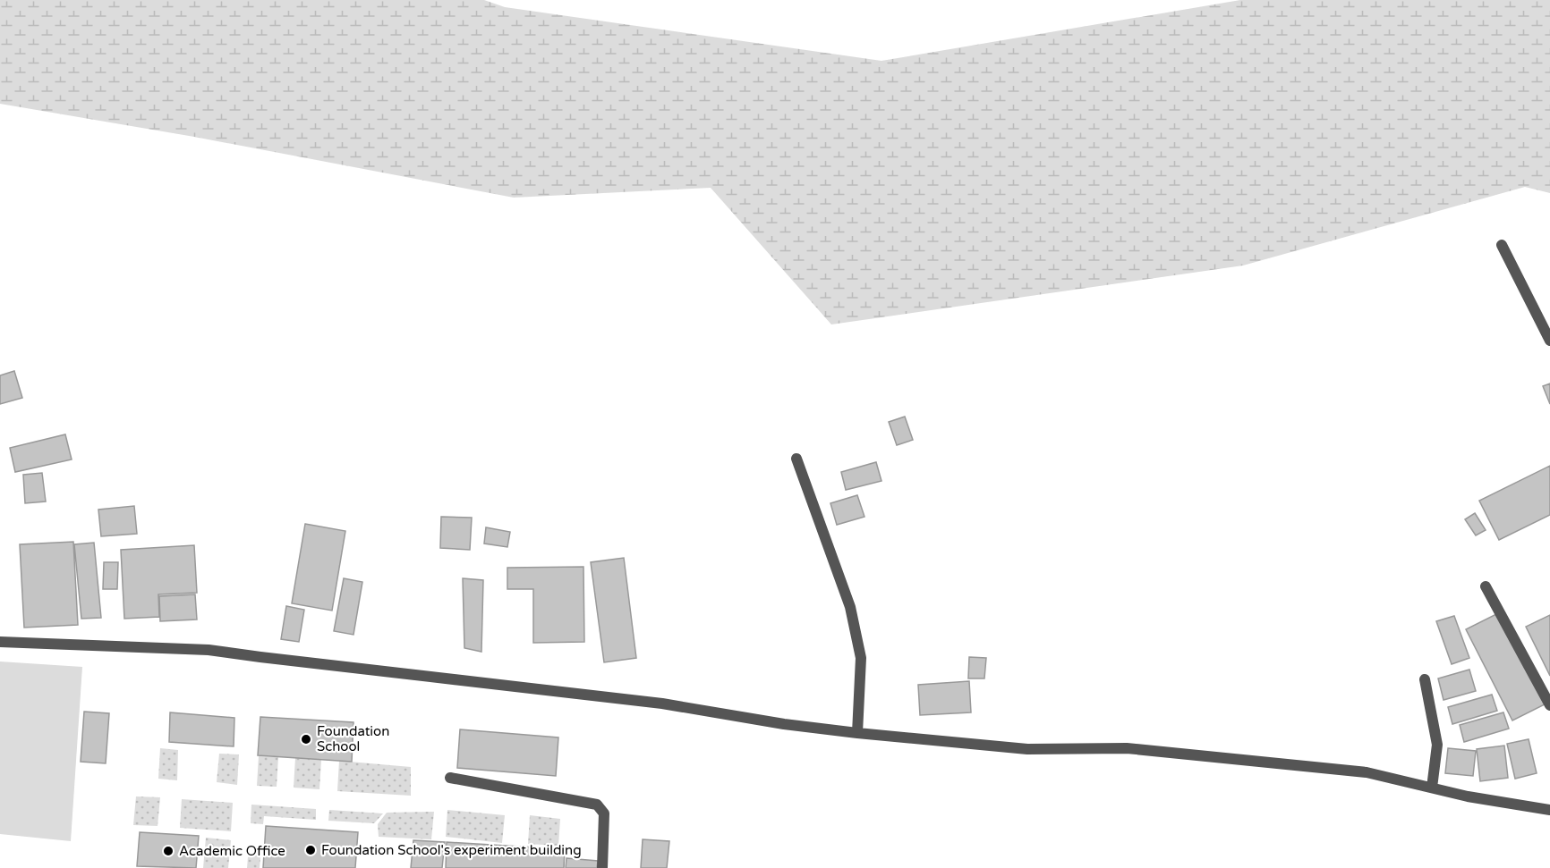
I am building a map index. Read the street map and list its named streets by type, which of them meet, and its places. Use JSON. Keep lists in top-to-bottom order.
{
  "places": ["Foundation School", "Foundation School's experiment building", "Academic Office"]
}
